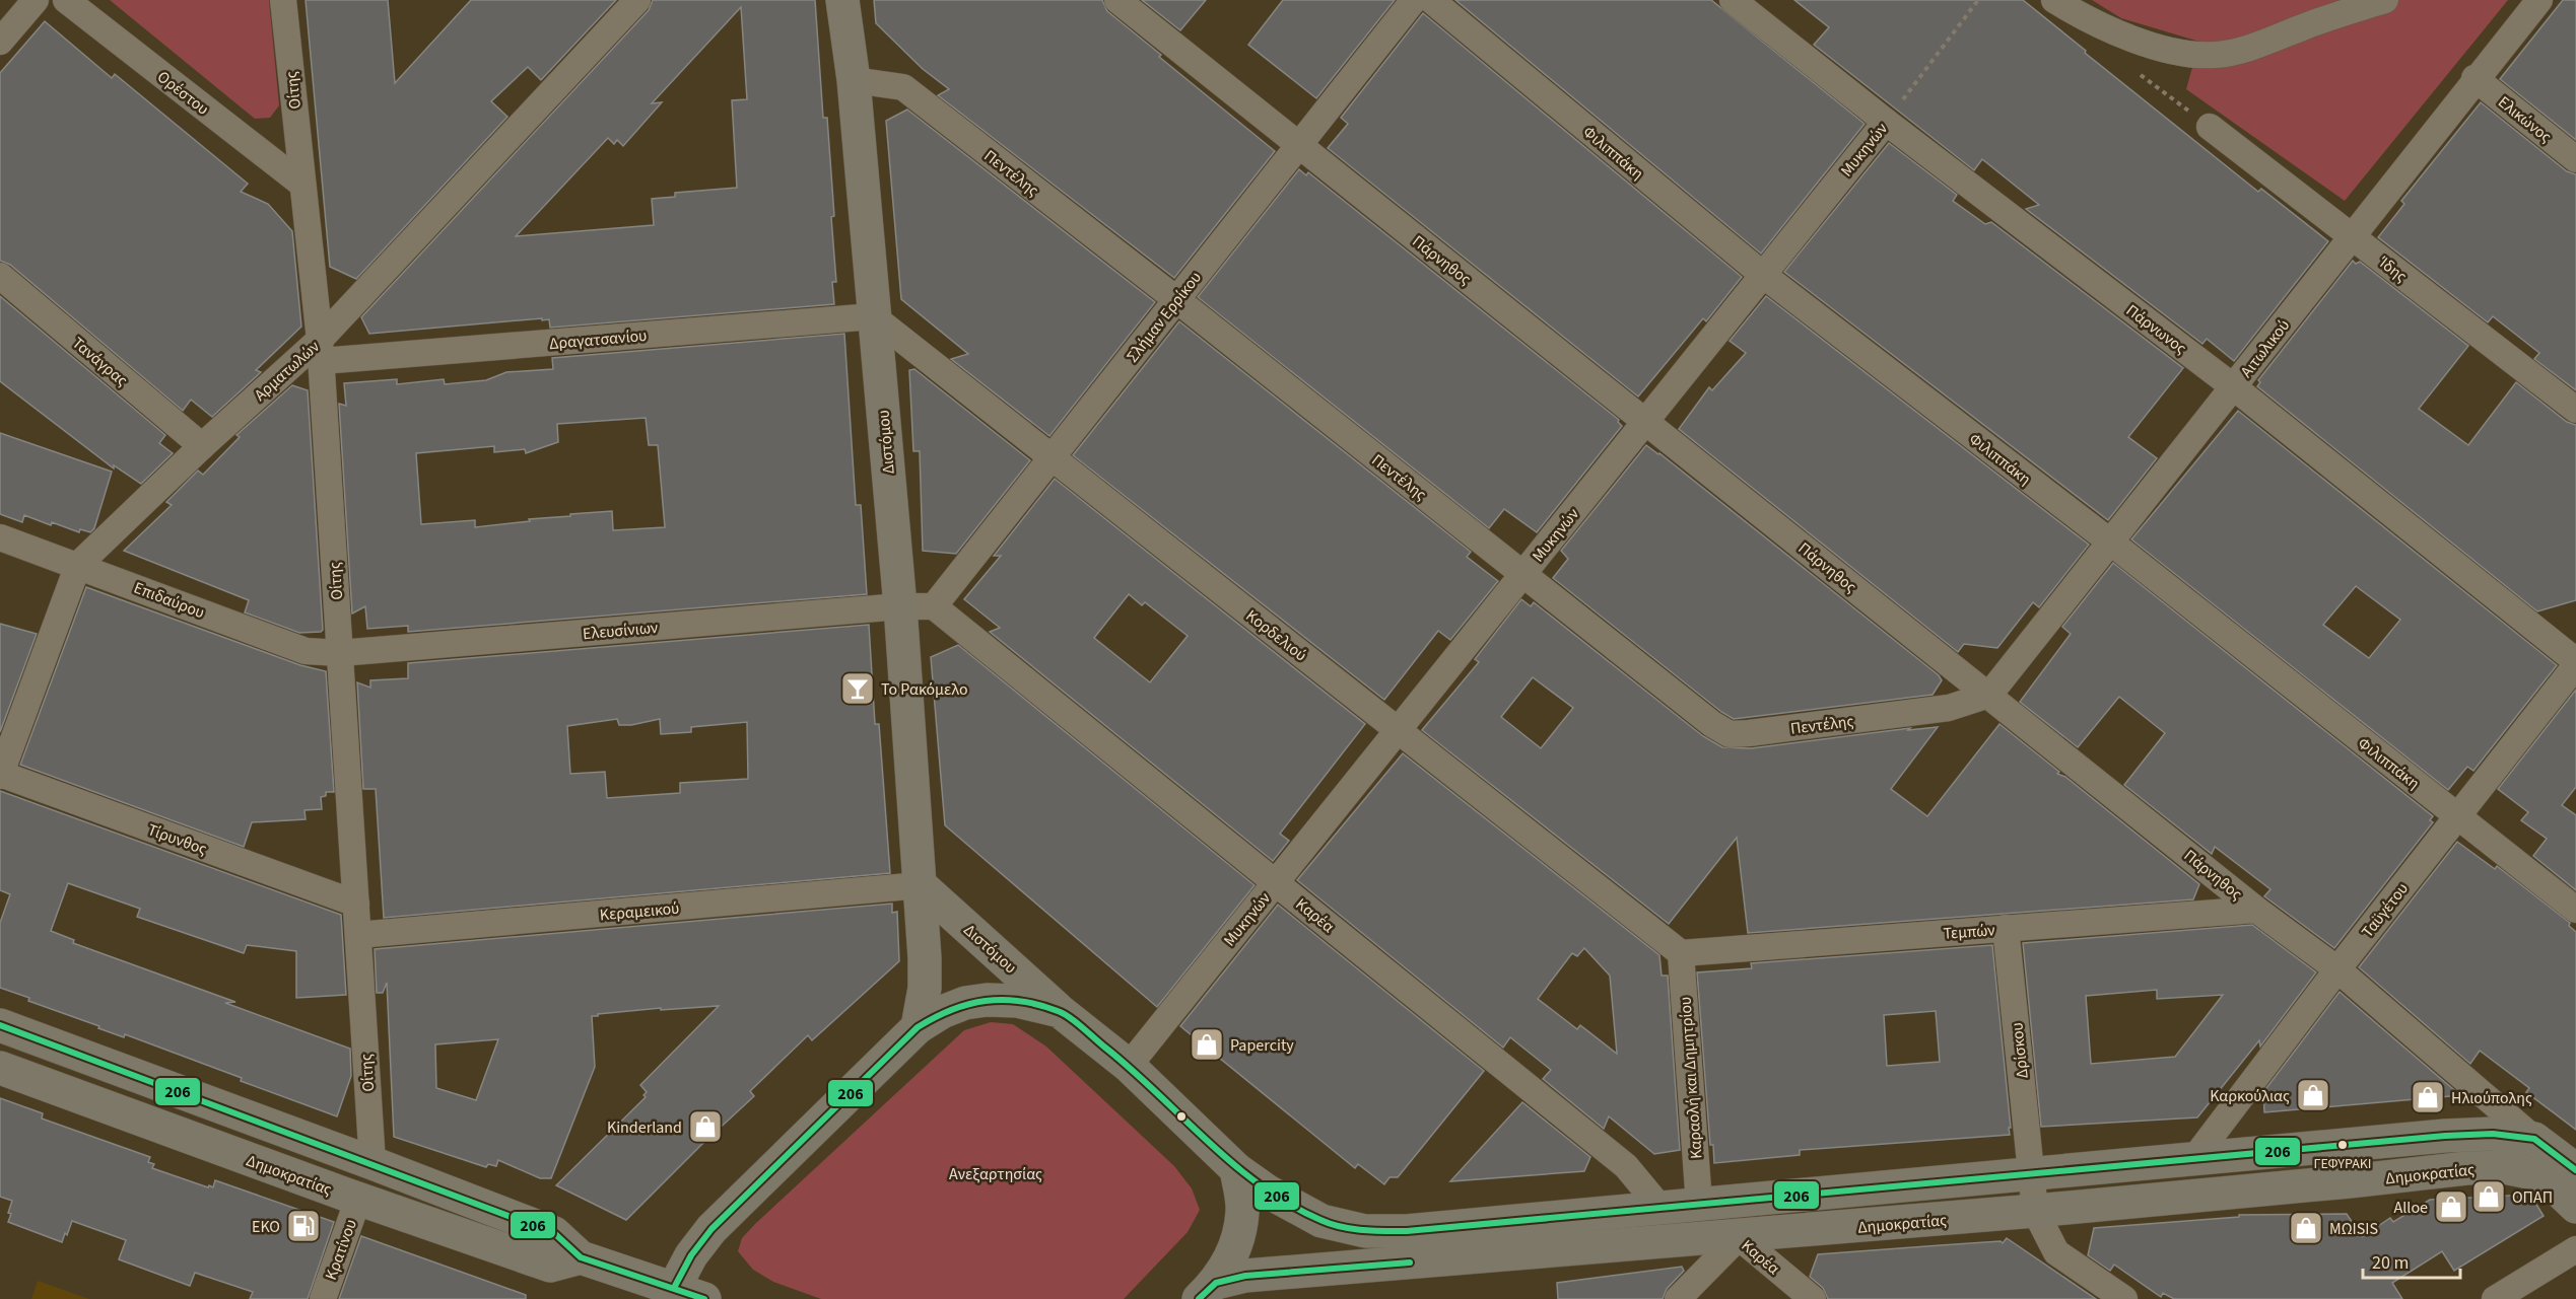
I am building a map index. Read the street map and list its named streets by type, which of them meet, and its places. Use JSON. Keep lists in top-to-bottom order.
{
  "streets": {
    "street": [
      "Οίτης",
      "Ορέστου",
      "Ελικώνος",
      "Μυκηνών",
      "Φιλιππάκη",
      "Πεντέλης",
      "Πάρνηθος",
      "Ίδης",
      "Σλήμαν Ερρίκου",
      "Πάρνωνος",
      "Δραγατσανίου",
      "Αιτωλικού",
      "Τανάγρας",
      "Αρματωλών",
      "Διστόμου",
      "Επιδαύρου",
      "Ελευσίνιων",
      "Κορδελιού",
      "Τίρυνθος",
      "Ταϋγέτου",
      "Κεραµεικού",
      "Καρέα",
      "Τεμπών",
      "Δρίσκου",
      "Καραολή και Δημητρίου",
      "Δημοκρατίας",
      "Κρατίνου"
    ]
  },
  "crossings": [
    ["Οίτης", "Ορέστου"],
    ["Οίτης", "Δραγατσανίου"],
    ["Οίτης", "Αρματωλών"],
    ["Οίτης", "Επιδαύρου"],
    ["Οίτης", "Ελευσίνιων"],
    ["Οίτης", "Τίρυνθος"],
    ["Οίτης", "Κεραµεικού"],
    ["Ελικώνος", "Αιτωλικού"],
    ["Μυκηνών", "Φιλιππάκη"],
    ["Μυκηνών", "Πεντέλης"],
    ["Μυκηνών", "Πάρνηθος"],
    ["Μυκηνών", "Πάρνωνος"],
    ["Μυκηνών", "Διστόμου"],
    ["Μυκηνών", "Κορδελιού"],
    ["Μυκηνών", "Καρέα"],
    ["Μυκηνών", "Δημοκρατίας"],
    ["Φιλιππάκη", "Αιτωλικού"],
    ["Φιλιππάκη", "Ταϋγέτου"],
    ["Πεντέλης", "Πάρνηθος"],
    ["Πεντέλης", "Σλήμαν Ερρίκου"],
    ["Πεντέλης", "Αιτωλικού"],
    ["Πεντέλης", "Διστόμου"],
    ["Πάρνηθος", "Σλήμαν Ερρίκου"],
    ["Πάρνηθος", "Αιτωλικού"],
    ["Πάρνηθος", "Ταϋγέτου"],
    ["Πάρνηθος", "Τεμπών"],
    ["Πάρνηθος", "Δημοκρατίας"],
    ["Ίδης", "Αιτωλικού"],
    ["Σλήμαν Ερρίκου", "Κορδελιού"],
    ["Σλήμαν Ερρίκου", "Καρέα"],
    ["Πάρνωνος", "Αιτωλικού"],
    ["Πάρνωνος", "Ταϋγέτου"],
    ["Δραγατσανίου", "Αρματωλών"],
    ["Δραγατσανίου", "Διστόμου"],
    ["Δραγατσανίου", "Κορδελιού"],
    ["Τανάγρας", "Αρματωλών"],
    ["Αρματωλών", "Επιδαύρου"],
    ["Αρματωλών", "Τίρυνθος"],
    ["Διστόμου", "Ελευσίνιων"],
    ["Διστόμου", "Κορδελιού"],
    ["Διστόμου", "Κεραµεικού"],
    ["Διστόμου", "Δημοκρατίας"],
    ["Επιδαύρου", "Ελευσίνιων"],
    ["Κορδελιού", "Τεμπών"],
    ["Κορδελιού", "Καραολή και Δημητρίου"],
    ["Ταϋγέτου", "Δημοκρατίας"],
    ["Καρέα", "Δημοκρατίας"],
    ["Τεμπών", "Δρίσκου"],
    ["Τεμπών", "Καραολή και Δημητρίου"],
    ["Δρίσκου", "Δημοκρατίας"],
    ["Καραολή και Δημητρίου", "Δημοκρατίας"],
    ["Δημοκρατίας", "Κρατίνου"]
  ],
  "parks": ["Ανεξαρτησίας"],
  "places": {
    "bar": ["Το Ρακόμελο"],
    "shop": [
      "Papercity",
      "Καρκούλιας",
      "Ηλιούπολης",
      "Kinderland",
      "ΟΠΑΠ",
      "Alloe",
      "ΜΩISIS"
    ],
    "other": ["ΓΕΦΥΡΑΚΙ"],
    "fuel station": ["EKO"]
  },
  "lines": ["transit line 206"],
  "scale_bar": "20 m"
}
